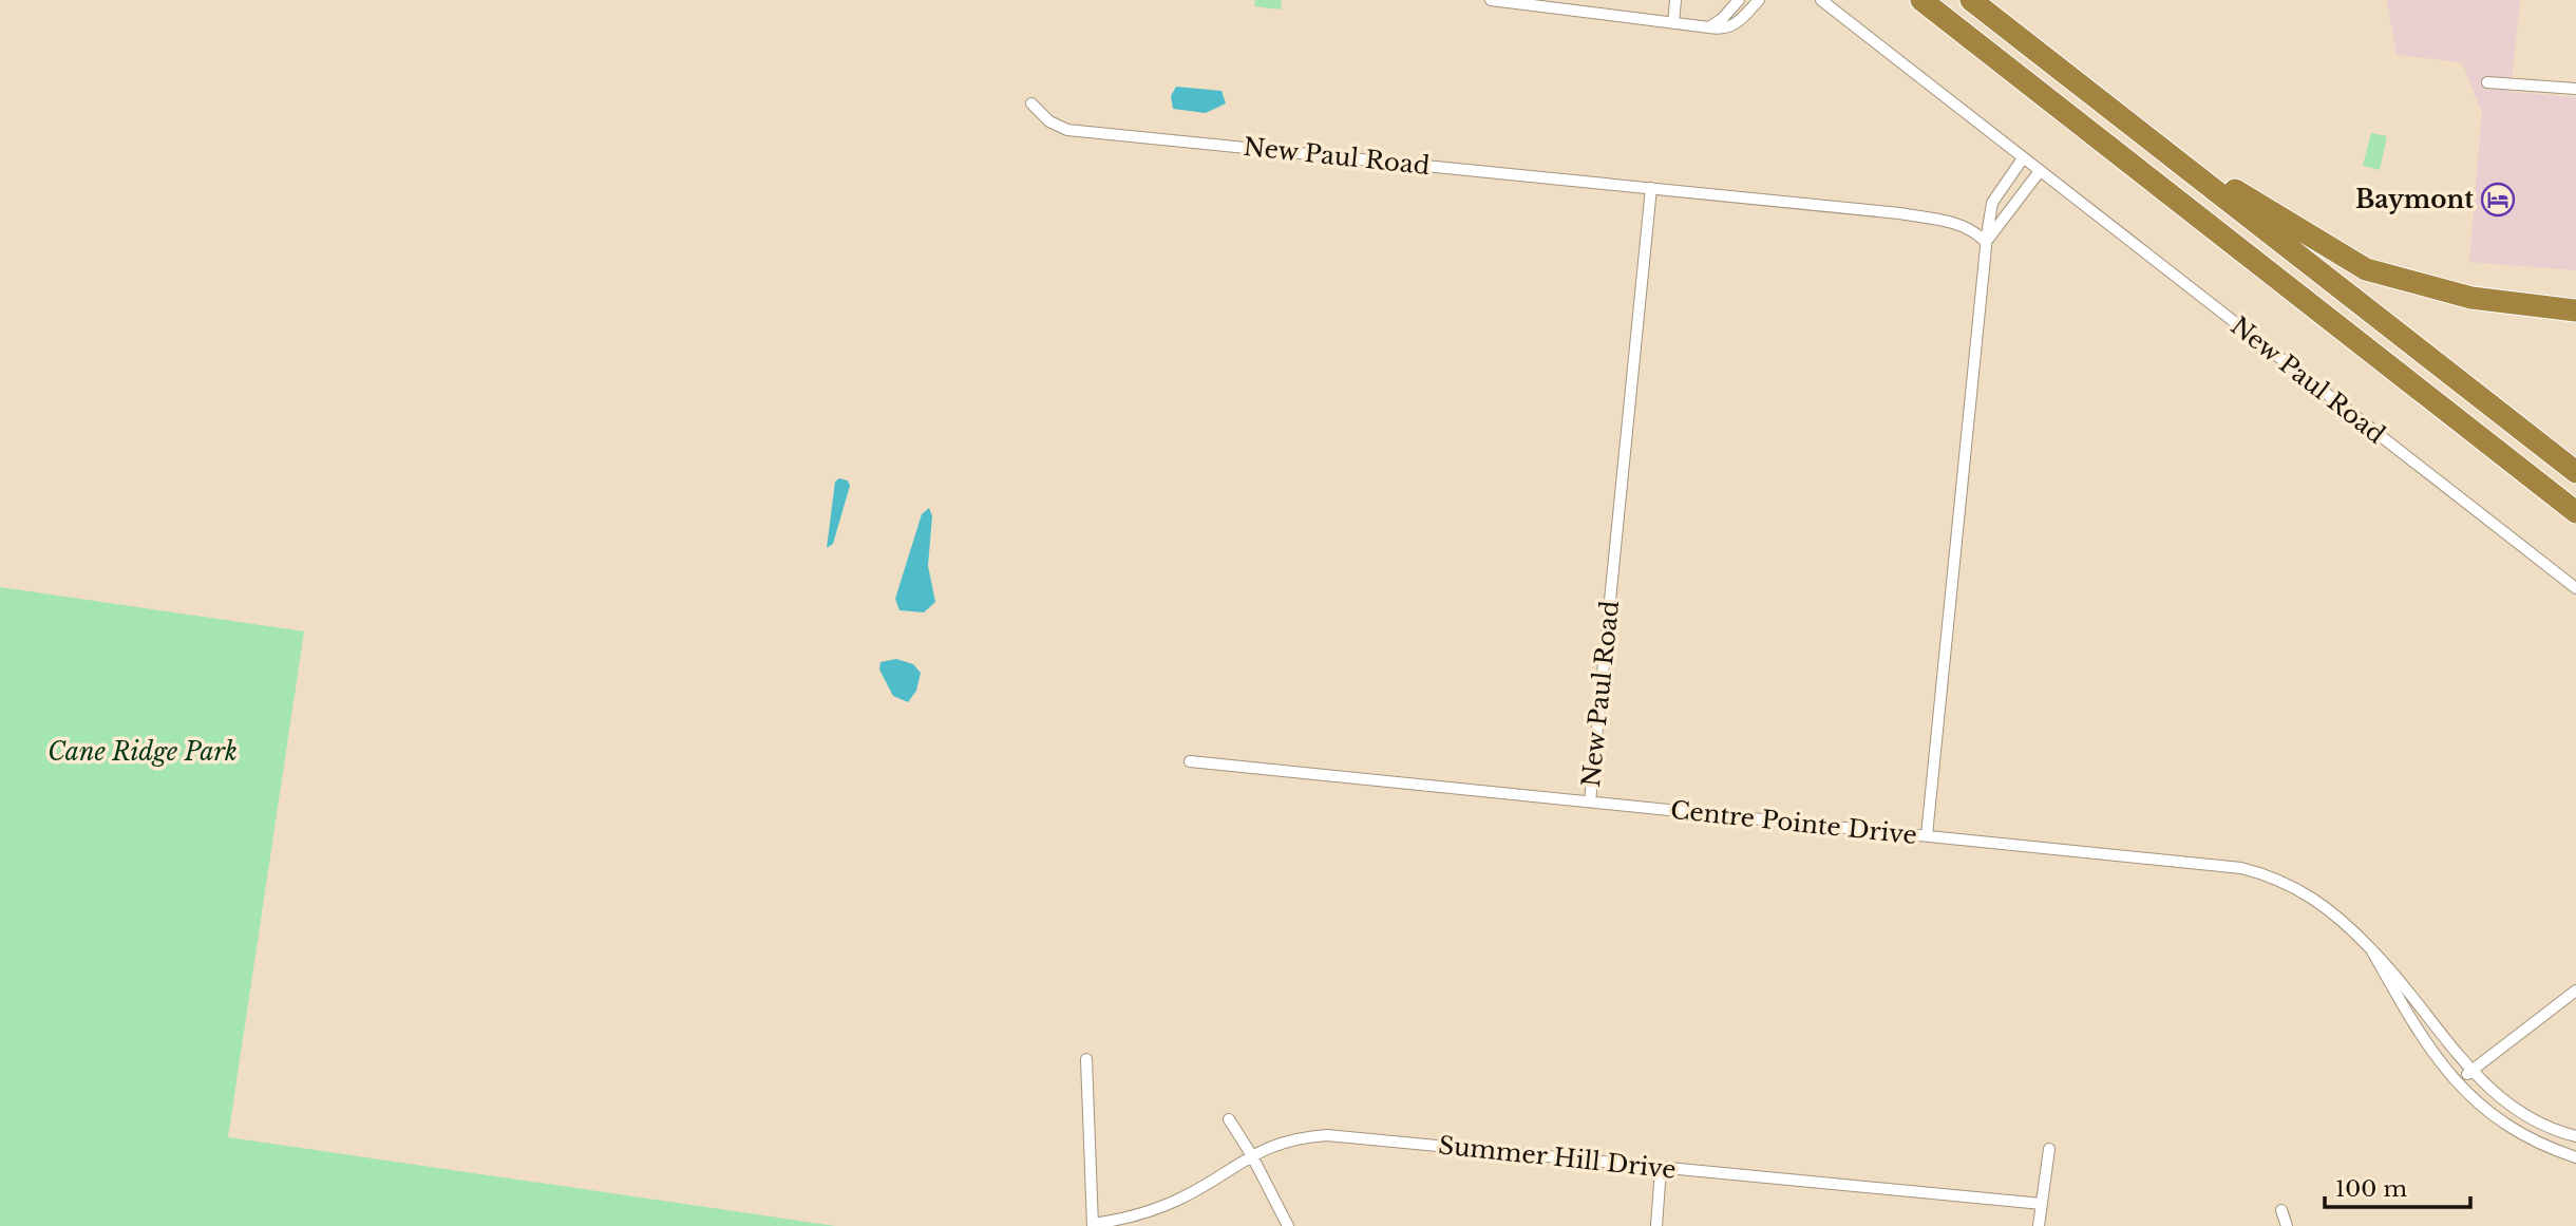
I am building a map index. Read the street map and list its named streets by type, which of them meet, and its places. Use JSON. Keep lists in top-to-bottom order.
{
  "streets": {
    "street": ["New Paul Road", "Centre Pointe Drive", "Summer Hill Drive"]
  },
  "crossings": [
    ["New Paul Road", "Centre Pointe Drive"]
  ],
  "parks": ["Cane Ridge Park"],
  "places": {
    "hotel": ["Baymont"]
  },
  "scale_bar": "100 m"
}
